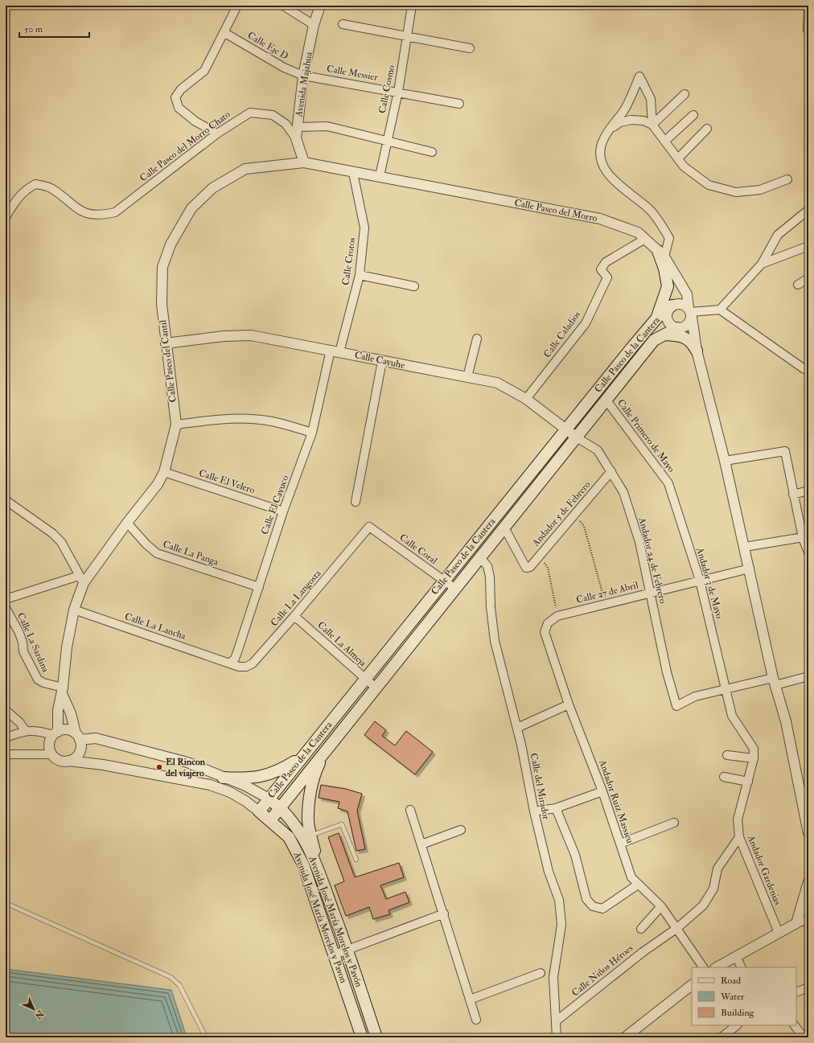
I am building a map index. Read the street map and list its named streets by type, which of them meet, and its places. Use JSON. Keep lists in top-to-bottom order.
{
  "streets": {
    "main road": ["Calle Paseo de la Cantera", "Avenida José María Morelos y Pavon", "Avenida José María Morelos y Pavón"],
    "street": [
      "Calle Eje D",
      "Calle Messier",
      "Avenida Majahua",
      "Calle Cosmo",
      "Calle Paseo del Morro Chato",
      "Calle Paseo del Morro",
      "Calle Crotos",
      "Calle Caladios",
      "Calle Cayuhe",
      "Calle Paseo del Cantil",
      "Calle Primero de Mayo",
      "Calle El Velero",
      "Calle El Cayuco",
      "Andador 5 de Febrero",
      "Calle Coral",
      "Calle La Panga",
      "Andador 24 de Febrero",
      "Andador 3 de Mayo",
      "Calle 27 de Abril",
      "Calle La Langosta",
      "Calle La Lancha",
      "Calle La Sardina",
      "Calle La Almeja",
      "Calle del Mirador",
      "Andador Ruiz Massieu",
      "Andador Gardenias",
      "Calle Niños Héroes"
    ]
  },
  "crossings": [
    ["Calle Eje D", "Calle Messier"],
    ["Calle Eje D", "Avenida Majahua"],
    ["Calle Messier", "Avenida Majahua"],
    ["Calle Messier", "Calle Cosmo"],
    ["Avenida Majahua", "Calle Paseo del Morro Chato"],
    ["Avenida Majahua", "Calle Paseo del Cantil"],
    ["Calle Cosmo", "Calle Paseo del Morro"],
    ["Calle Cosmo", "Calle Paseo del Cantil"],
    ["Calle Paseo del Morro", "Calle Caladios"],
    ["Calle Paseo del Morro", "Calle Paseo de la Cantera"],
    ["Calle Paseo del Morro", "Calle Paseo del Cantil"],
    ["Calle Paseo del Morro", "Calle 27 de Abril"],
    ["Calle Crotos", "Calle Cayuhe"],
    ["Calle Crotos", "Calle Paseo del Cantil"],
    ["Calle Crotos", "Calle El Cayuco"],
    ["Calle Caladios", "Calle Cayuhe"],
    ["Calle Paseo de la Cantera", "Calle Cayuhe"],
    ["Calle Paseo de la Cantera", "Calle Primero de Mayo"],
    ["Calle Paseo de la Cantera", "Andador 5 de Febrero"],
    ["Calle Paseo de la Cantera", "Calle Coral"],
    ["Calle Paseo de la Cantera", "Andador 24 de Febrero"],
    ["Calle Paseo de la Cantera", "Calle La Almeja"],
    ["Calle Paseo de la Cantera", "Calle del Mirador"],
    ["Calle Paseo de la Cantera", "Avenida José María Morelos y Pavon"],
    ["Calle Paseo de la Cantera", "Avenida José María Morelos y Pavón"],
    ["Calle Cayuhe", "Calle Paseo del Cantil"],
    ["Calle Cayuhe", "Calle El Cayuco"],
    ["Calle Cayuhe", "Andador 24 de Febrero"],
    ["Calle Paseo del Cantil", "Calle El Velero"],
    ["Calle Paseo del Cantil", "Calle La Panga"],
    ["Calle Paseo del Cantil", "Calle La Lancha"],
    ["Calle Paseo del Cantil", "Calle La Sardina"],
    ["Calle Primero de Mayo", "Andador 3 de Mayo"],
    ["Calle El Velero", "Calle El Cayuco"],
    ["Calle El Cayuco", "Calle La Panga"],
    ["Calle El Cayuco", "Calle La Langosta"],
    ["Calle El Cayuco", "Calle La Lancha"],
    ["Andador 5 de Febrero", "Andador 24 de Febrero"],
    ["Calle Coral", "Calle La Langosta"],
    ["Andador 24 de Febrero", "Andador 3 de Mayo"],
    ["Andador 24 de Febrero", "Calle 27 de Abril"],
    ["Andador 3 de Mayo", "Calle 27 de Abril"],
    ["Andador 3 de Mayo", "Andador Gardenias"],
    ["Calle 27 de Abril", "Andador Ruiz Massieu"],
    ["Calle La Langosta", "Calle La Lancha"],
    ["Calle La Langosta", "Calle La Almeja"],
    ["Calle del Mirador", "Calle Niños Héroes"],
    ["Andador Ruiz Massieu", "Calle Niños Héroes"],
    ["Andador Gardenias", "Calle Niños Héroes"]
  ],
  "places": ["El Rincon del viajero"],
  "legend": ["Road", "Water", "Building"],
  "scale_bar": "50 m",
  "north": "bottom right"
}
